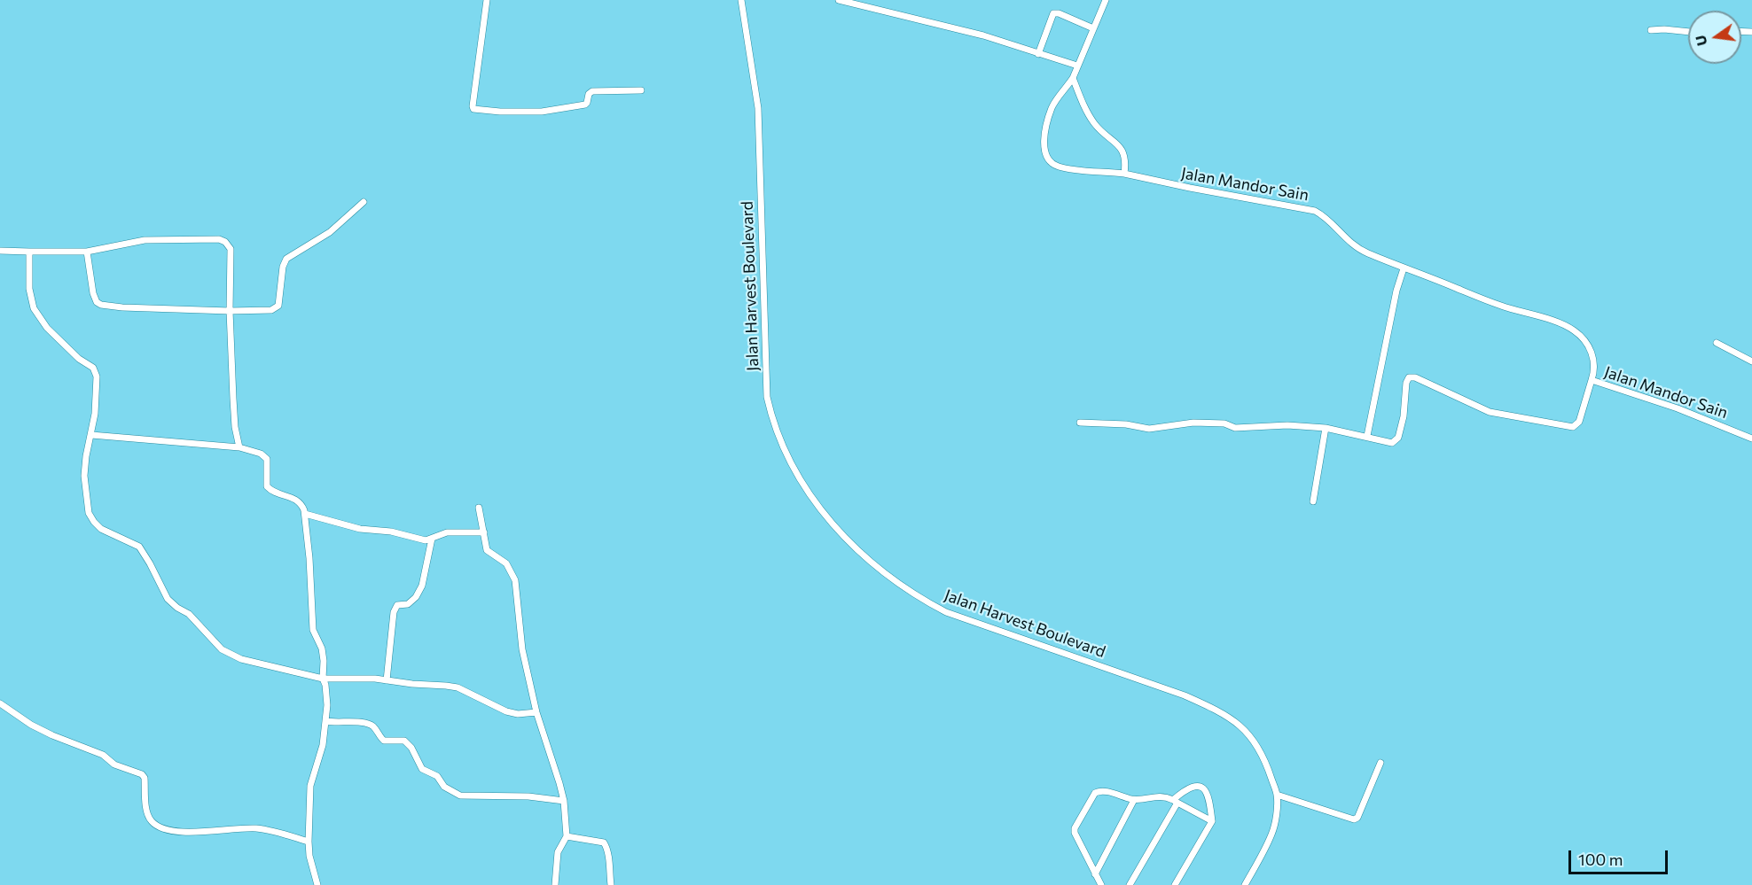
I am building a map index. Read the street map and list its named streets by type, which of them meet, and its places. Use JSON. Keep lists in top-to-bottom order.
{
  "streets": {
    "street": ["Jalan Mandor Sain", "Jalan Harvest Boulevard"]
  },
  "scale_bar": "100 m",
  "north": "left"
}
